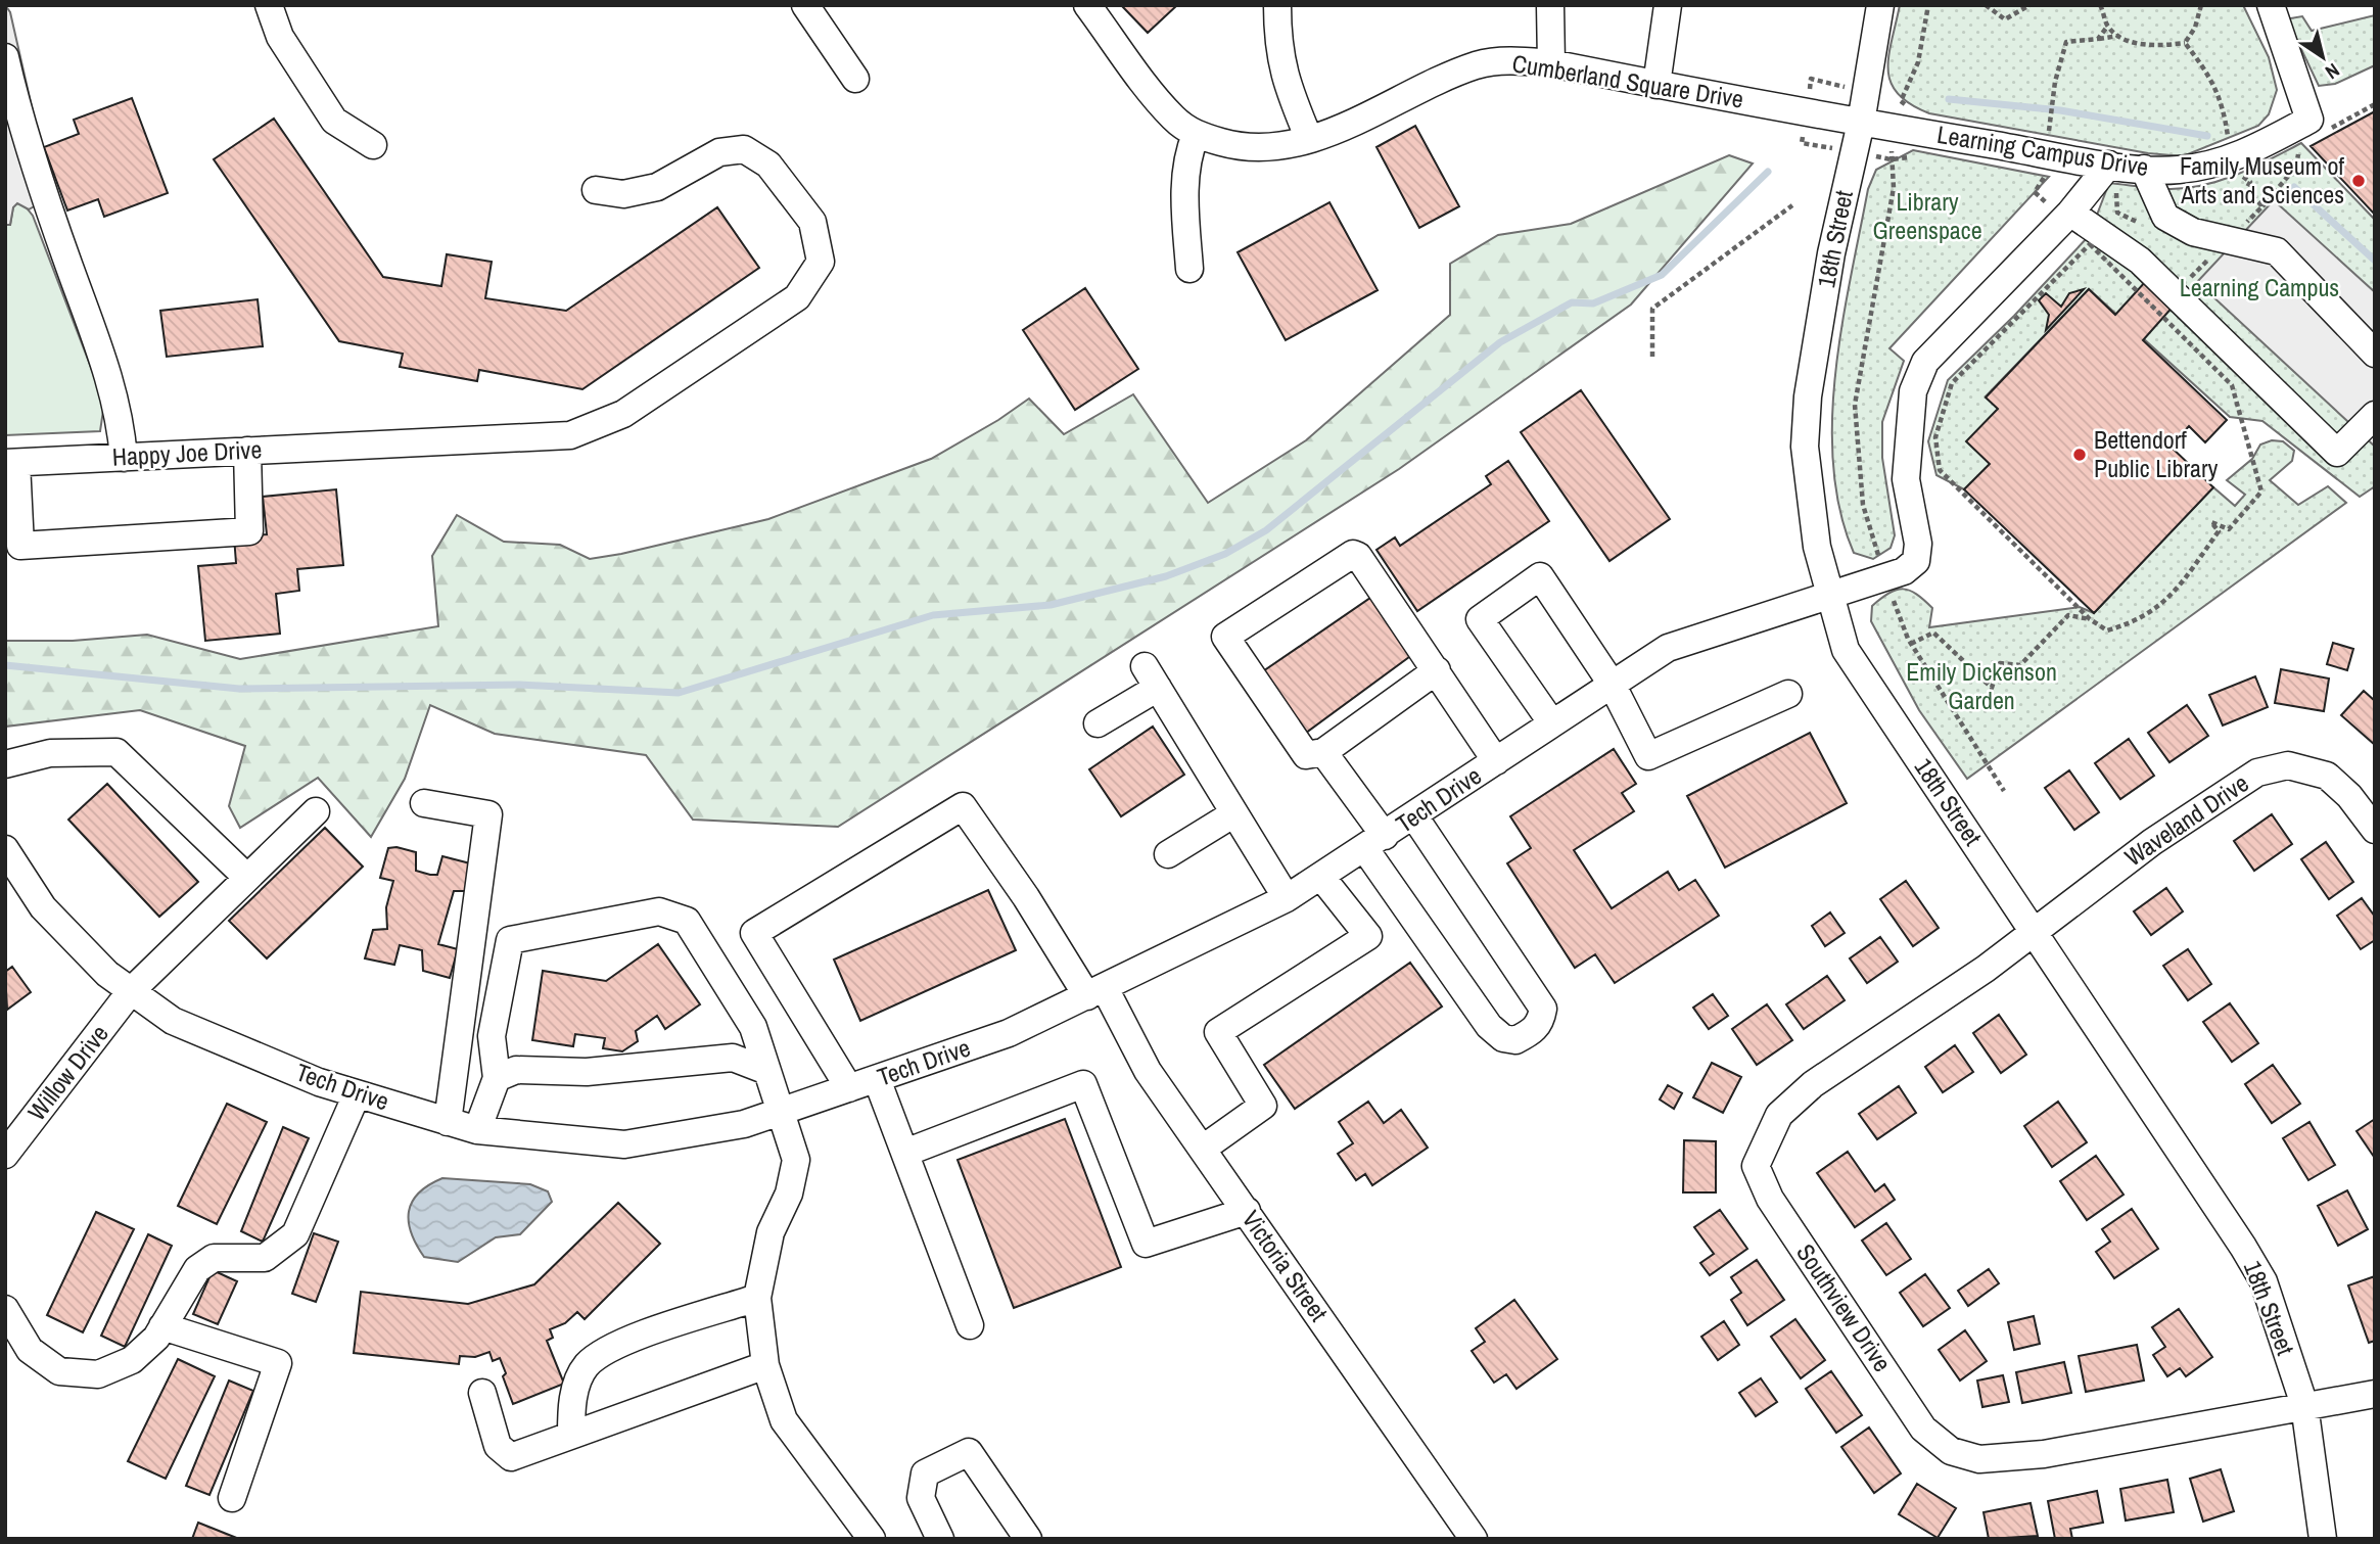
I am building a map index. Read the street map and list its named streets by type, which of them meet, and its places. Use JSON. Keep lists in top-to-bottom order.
{
  "streets": {
    "street": [
      "Cumberland Square Drive",
      "Learning Campus Drive",
      "18th Street",
      "Happy Joe Drive",
      "Tech Drive",
      "Waveland Drive",
      "Willow Drive",
      "Victoria Street",
      "Southview Drive"
    ]
  },
  "crossings": [
    ["Cumberland Square Drive", "Learning Campus Drive"],
    ["Cumberland Square Drive", "18th Street"],
    ["Learning Campus Drive", "18th Street"],
    ["18th Street", "Tech Drive"],
    ["18th Street", "Waveland Drive"],
    ["18th Street", "Southview Drive"],
    ["Tech Drive", "Willow Drive"],
    ["Tech Drive", "Victoria Street"],
    ["Waveland Drive", "Southview Drive"]
  ],
  "parks": ["Library Greenspace", "Learning Campus", "Emily Dickenson Garden"],
  "places": ["Family Museum of Arts and Sciences", "Bettendorf Public Library"],
  "north": "bottom right"
}
